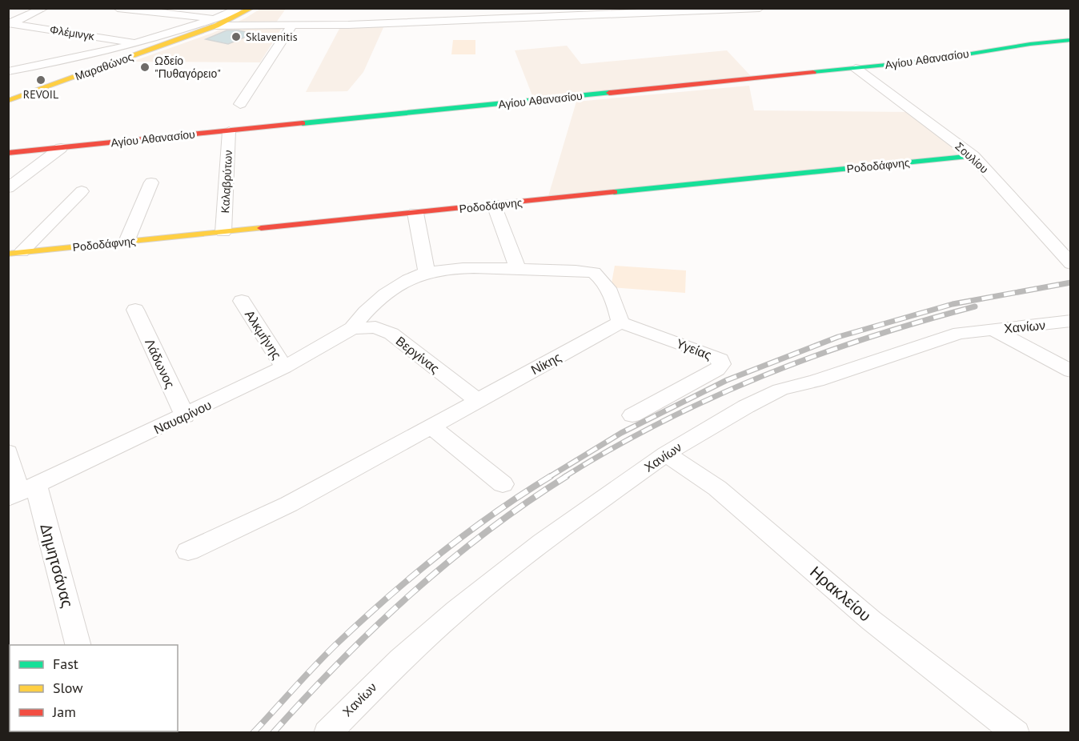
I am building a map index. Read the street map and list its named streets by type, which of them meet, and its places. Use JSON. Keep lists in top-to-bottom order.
{
  "streets": {
    "street": [
      "Φλέμινγκ",
      "Αγίου Αθανασίου",
      "Μαραθώνος",
      "Σουλίου",
      "Ροδοδάφνης",
      "Καλαβρύτων",
      "Χανίων",
      "Αλκμήνης",
      "Υγείας",
      "Βεργίνας",
      "Λάδωνος",
      "Νίκης",
      "Ναυαρίνου",
      "Δημητσάνας",
      "Ηρακλείου"
    ]
  },
  "crossings": [
    ["Αγίου Αθανασίου", "Σουλίου"],
    ["Αγίου Αθανασίου", "Καλαβρύτων"],
    ["Σουλίου", "Ροδοδάφνης"],
    ["Ροδοδάφνης", "Καλαβρύτων"],
    ["Χανίων", "Ηρακλείου"],
    ["Αλκμήνης", "Ναυαρίνου"],
    ["Υγείας", "Νίκης"],
    ["Βεργίνας", "Νίκης"],
    ["Βεργίνας", "Ναυαρίνου"],
    ["Λάδωνος", "Ναυαρίνου"],
    ["Ναυαρίνου", "Δημητσάνας"]
  ],
  "places": ["Sklavenitis", "Ωδείο \"Πυθαγόρειο\"", "REVOIL"],
  "legend": ["Fast", "Slow", "Jam"]
}
